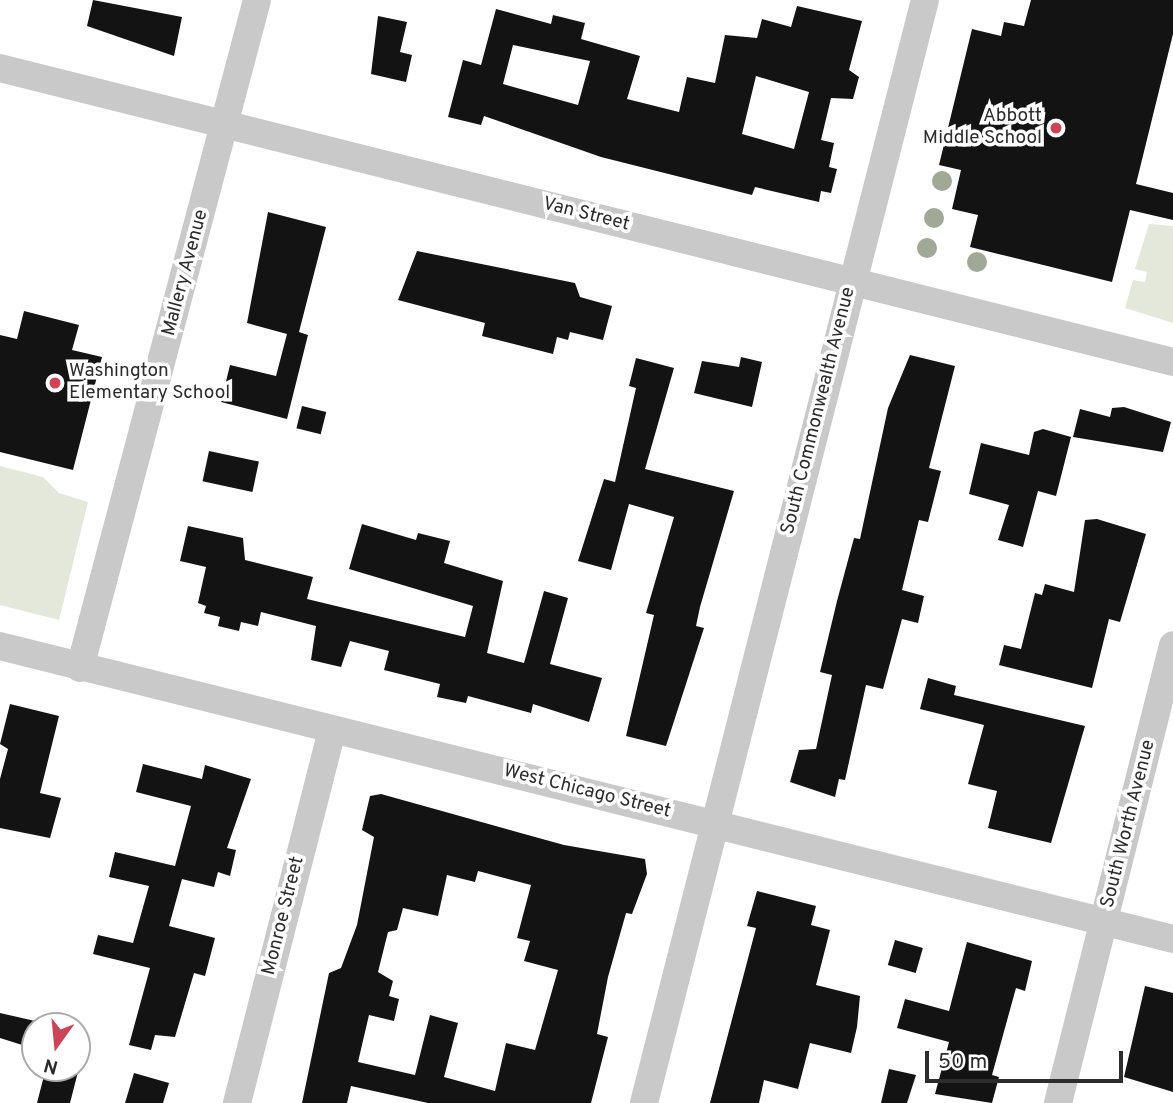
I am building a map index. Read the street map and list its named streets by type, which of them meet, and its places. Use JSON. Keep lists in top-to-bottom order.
{
  "streets": {
    "street": [
      "Van Street",
      "Mallery Avenue",
      "South Commonwealth Avenue",
      "West Chicago Street",
      "South Worth Avenue",
      "Monroe Street"
    ]
  },
  "crossings": [
    ["Van Street", "Mallery Avenue"],
    ["Van Street", "South Commonwealth Avenue"],
    ["Mallery Avenue", "West Chicago Street"],
    ["South Commonwealth Avenue", "West Chicago Street"],
    ["West Chicago Street", "South Worth Avenue"],
    ["West Chicago Street", "Monroe Street"]
  ],
  "places": ["Abbott Middle School", "Washington Elementary School"],
  "scale_bar": "50 m",
  "north": "bottom"
}
